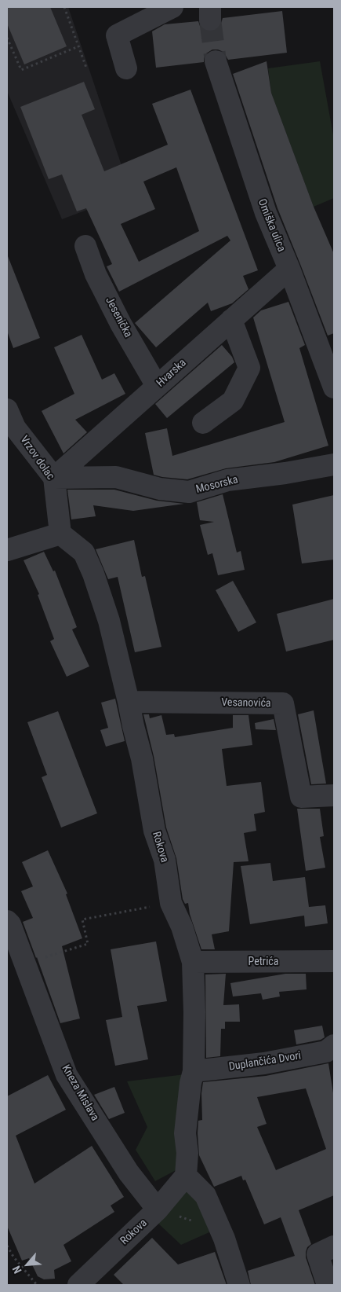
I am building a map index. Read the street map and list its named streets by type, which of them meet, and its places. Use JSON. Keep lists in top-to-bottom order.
{
  "streets": {
    "street": [
      "Omiška ulica",
      "Jesenička",
      "Hvarska",
      "Vrzov dolac",
      "Mosorska",
      "Vesanovića",
      "Rokova",
      "Petrića",
      "Duplančića Dvori",
      "Kneza Mislava"
    ]
  },
  "crossings": [
    ["Omiška ulica", "Hvarska"],
    ["Jesenička", "Hvarska"],
    ["Hvarska", "Vrzov dolac"],
    ["Hvarska", "Mosorska"],
    ["Vrzov dolac", "Mosorska"],
    ["Vrzov dolac", "Rokova"],
    ["Vesanovića", "Rokova"],
    ["Rokova", "Petrića"],
    ["Rokova", "Duplančića Dvori"],
    ["Rokova", "Kneza Mislava"]
  ],
  "north": "bottom left"
}
